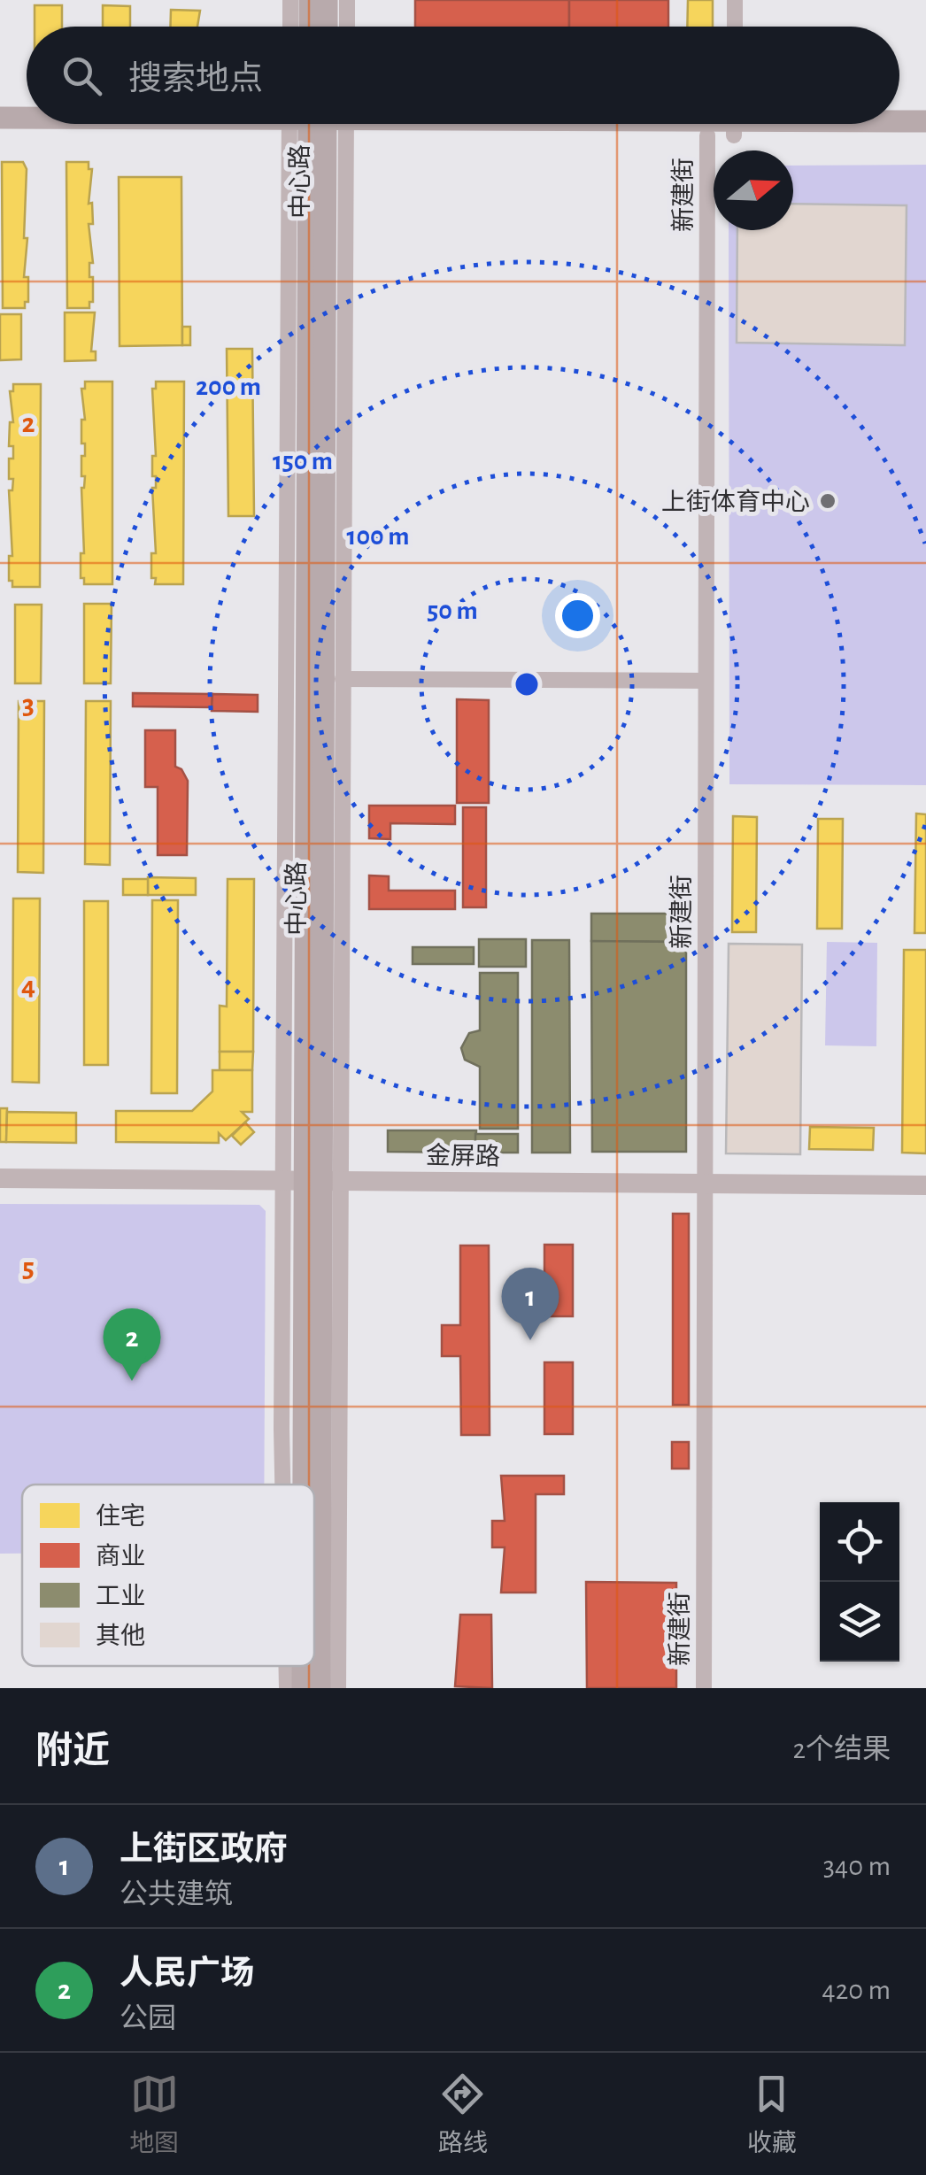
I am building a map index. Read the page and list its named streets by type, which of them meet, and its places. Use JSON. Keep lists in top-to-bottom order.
{
  "streets": {
    "main road": ["中心路"],
    "street": ["新建街", "金屏路"]
  },
  "crossings": [
    ["中心路", "金屏路"],
    ["新建街", "金屏路"]
  ],
  "places": ["上街体育中心"],
  "legend": [
    "住宅",
    "商业",
    "工业",
    "其他"
  ],
  "north": "right",
  "page": {
    "search": "搜索地点",
    "pins": ["1", "2"],
    "heading": ["附近", "2个结果"],
    "list": [
      {
        "mark": "1",
        "name": "上街区政府",
        "note": "公共建筑",
        "value": "340 m"
      },
      {
        "mark": "2",
        "name": "人民广场",
        "note": "公园",
        "value": "420 m"
      }
    ],
    "nav": ["地图", "路线", "收藏"]
  },
  "grid": {
    "rows": [
      "2",
      "3",
      "4",
      "5"
    ]
  },
  "rings": [
    "200 m",
    "150 m",
    "100 m",
    "50 m"
  ]
}
